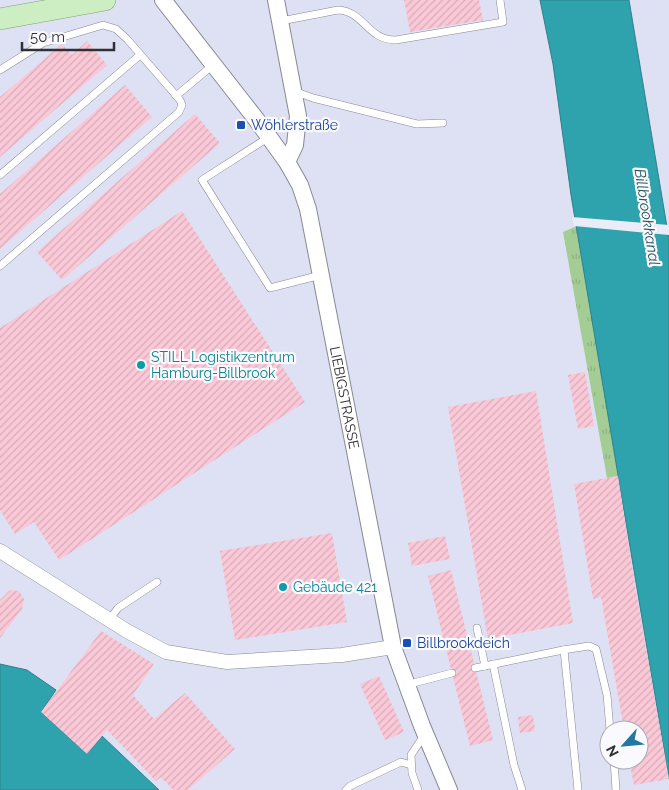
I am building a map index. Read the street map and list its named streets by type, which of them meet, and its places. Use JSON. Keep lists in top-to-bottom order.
{
  "streets": {
    "street": ["LIEBIGSTRASSE"]
  },
  "water": ["Billbrookkanal"],
  "places": {
    "transit": ["Wöhlerstraße", "Billbrookdeich"],
    "other": ["STILL Logistikzentrum Hamburg-Billbrook", "Gebäude 421"]
  },
  "scale_bar": "50 m",
  "north": "bottom left"
}
